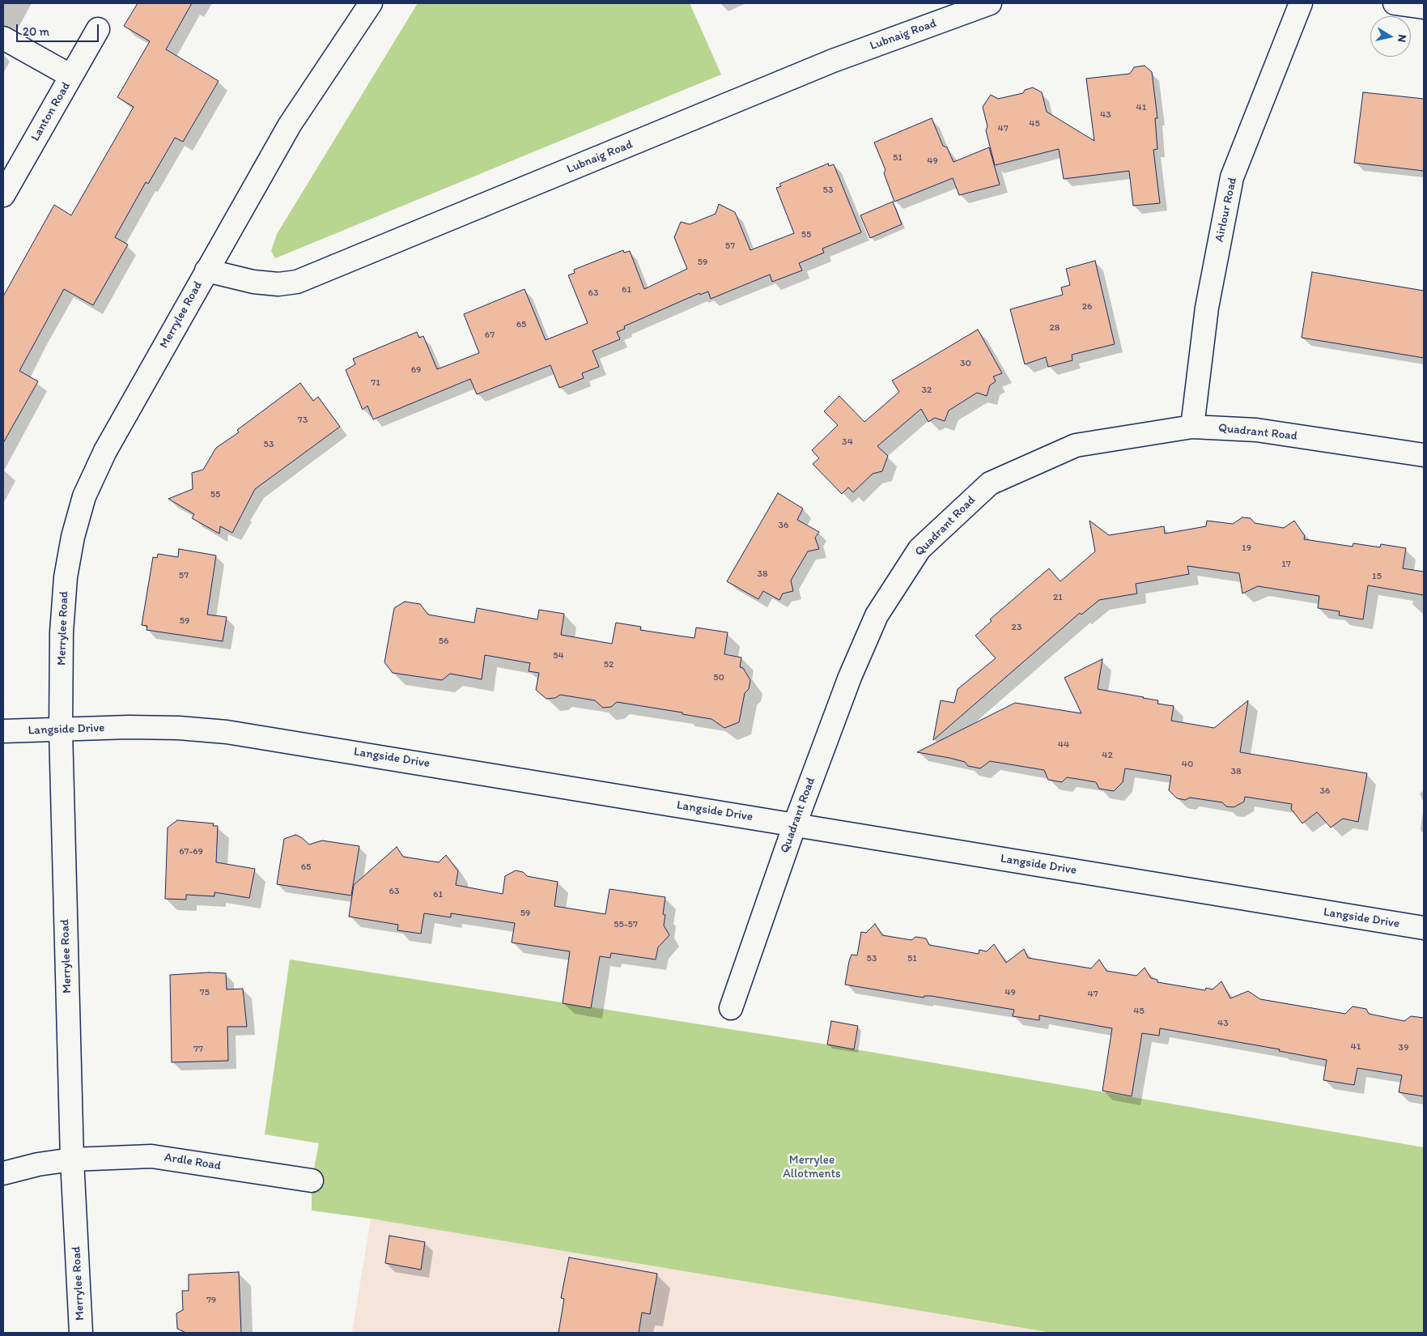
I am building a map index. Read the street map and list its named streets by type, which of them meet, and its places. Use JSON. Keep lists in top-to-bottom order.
{
  "streets": {
    "street": [
      "Lubnaig Road",
      "Lanton Road",
      "Airlour Road",
      "Merrylee Road",
      "Quadrant Road",
      "Langside Drive",
      "Ardle Road"
    ]
  },
  "crossings": [
    ["Lubnaig Road", "Merrylee Road"],
    ["Airlour Road", "Quadrant Road"],
    ["Merrylee Road", "Langside Drive"],
    ["Merrylee Road", "Ardle Road"],
    ["Quadrant Road", "Langside Drive"]
  ],
  "parks": ["Merrylee Allotments"],
  "house_numbers": [
    "41",
    "43",
    "45",
    "47",
    "51",
    "49",
    "53",
    "55",
    "57",
    "59",
    "61",
    "63",
    "26",
    "65",
    "28",
    "67",
    "30",
    "69",
    "71",
    "32",
    "73",
    "34",
    "53",
    "55",
    "36",
    "19",
    "17",
    "38",
    "57",
    "15",
    "21",
    "59",
    "23",
    "56",
    "54",
    "52",
    "50",
    "44",
    "42",
    "40",
    "38",
    "36",
    "67-69",
    "65",
    "63",
    "61",
    "59",
    "55-57",
    "53",
    "51",
    "75",
    "49",
    "47",
    "45",
    "43",
    "41",
    "39",
    "77",
    "79"
  ],
  "scale_bar": "20 m",
  "north": "right"
}
